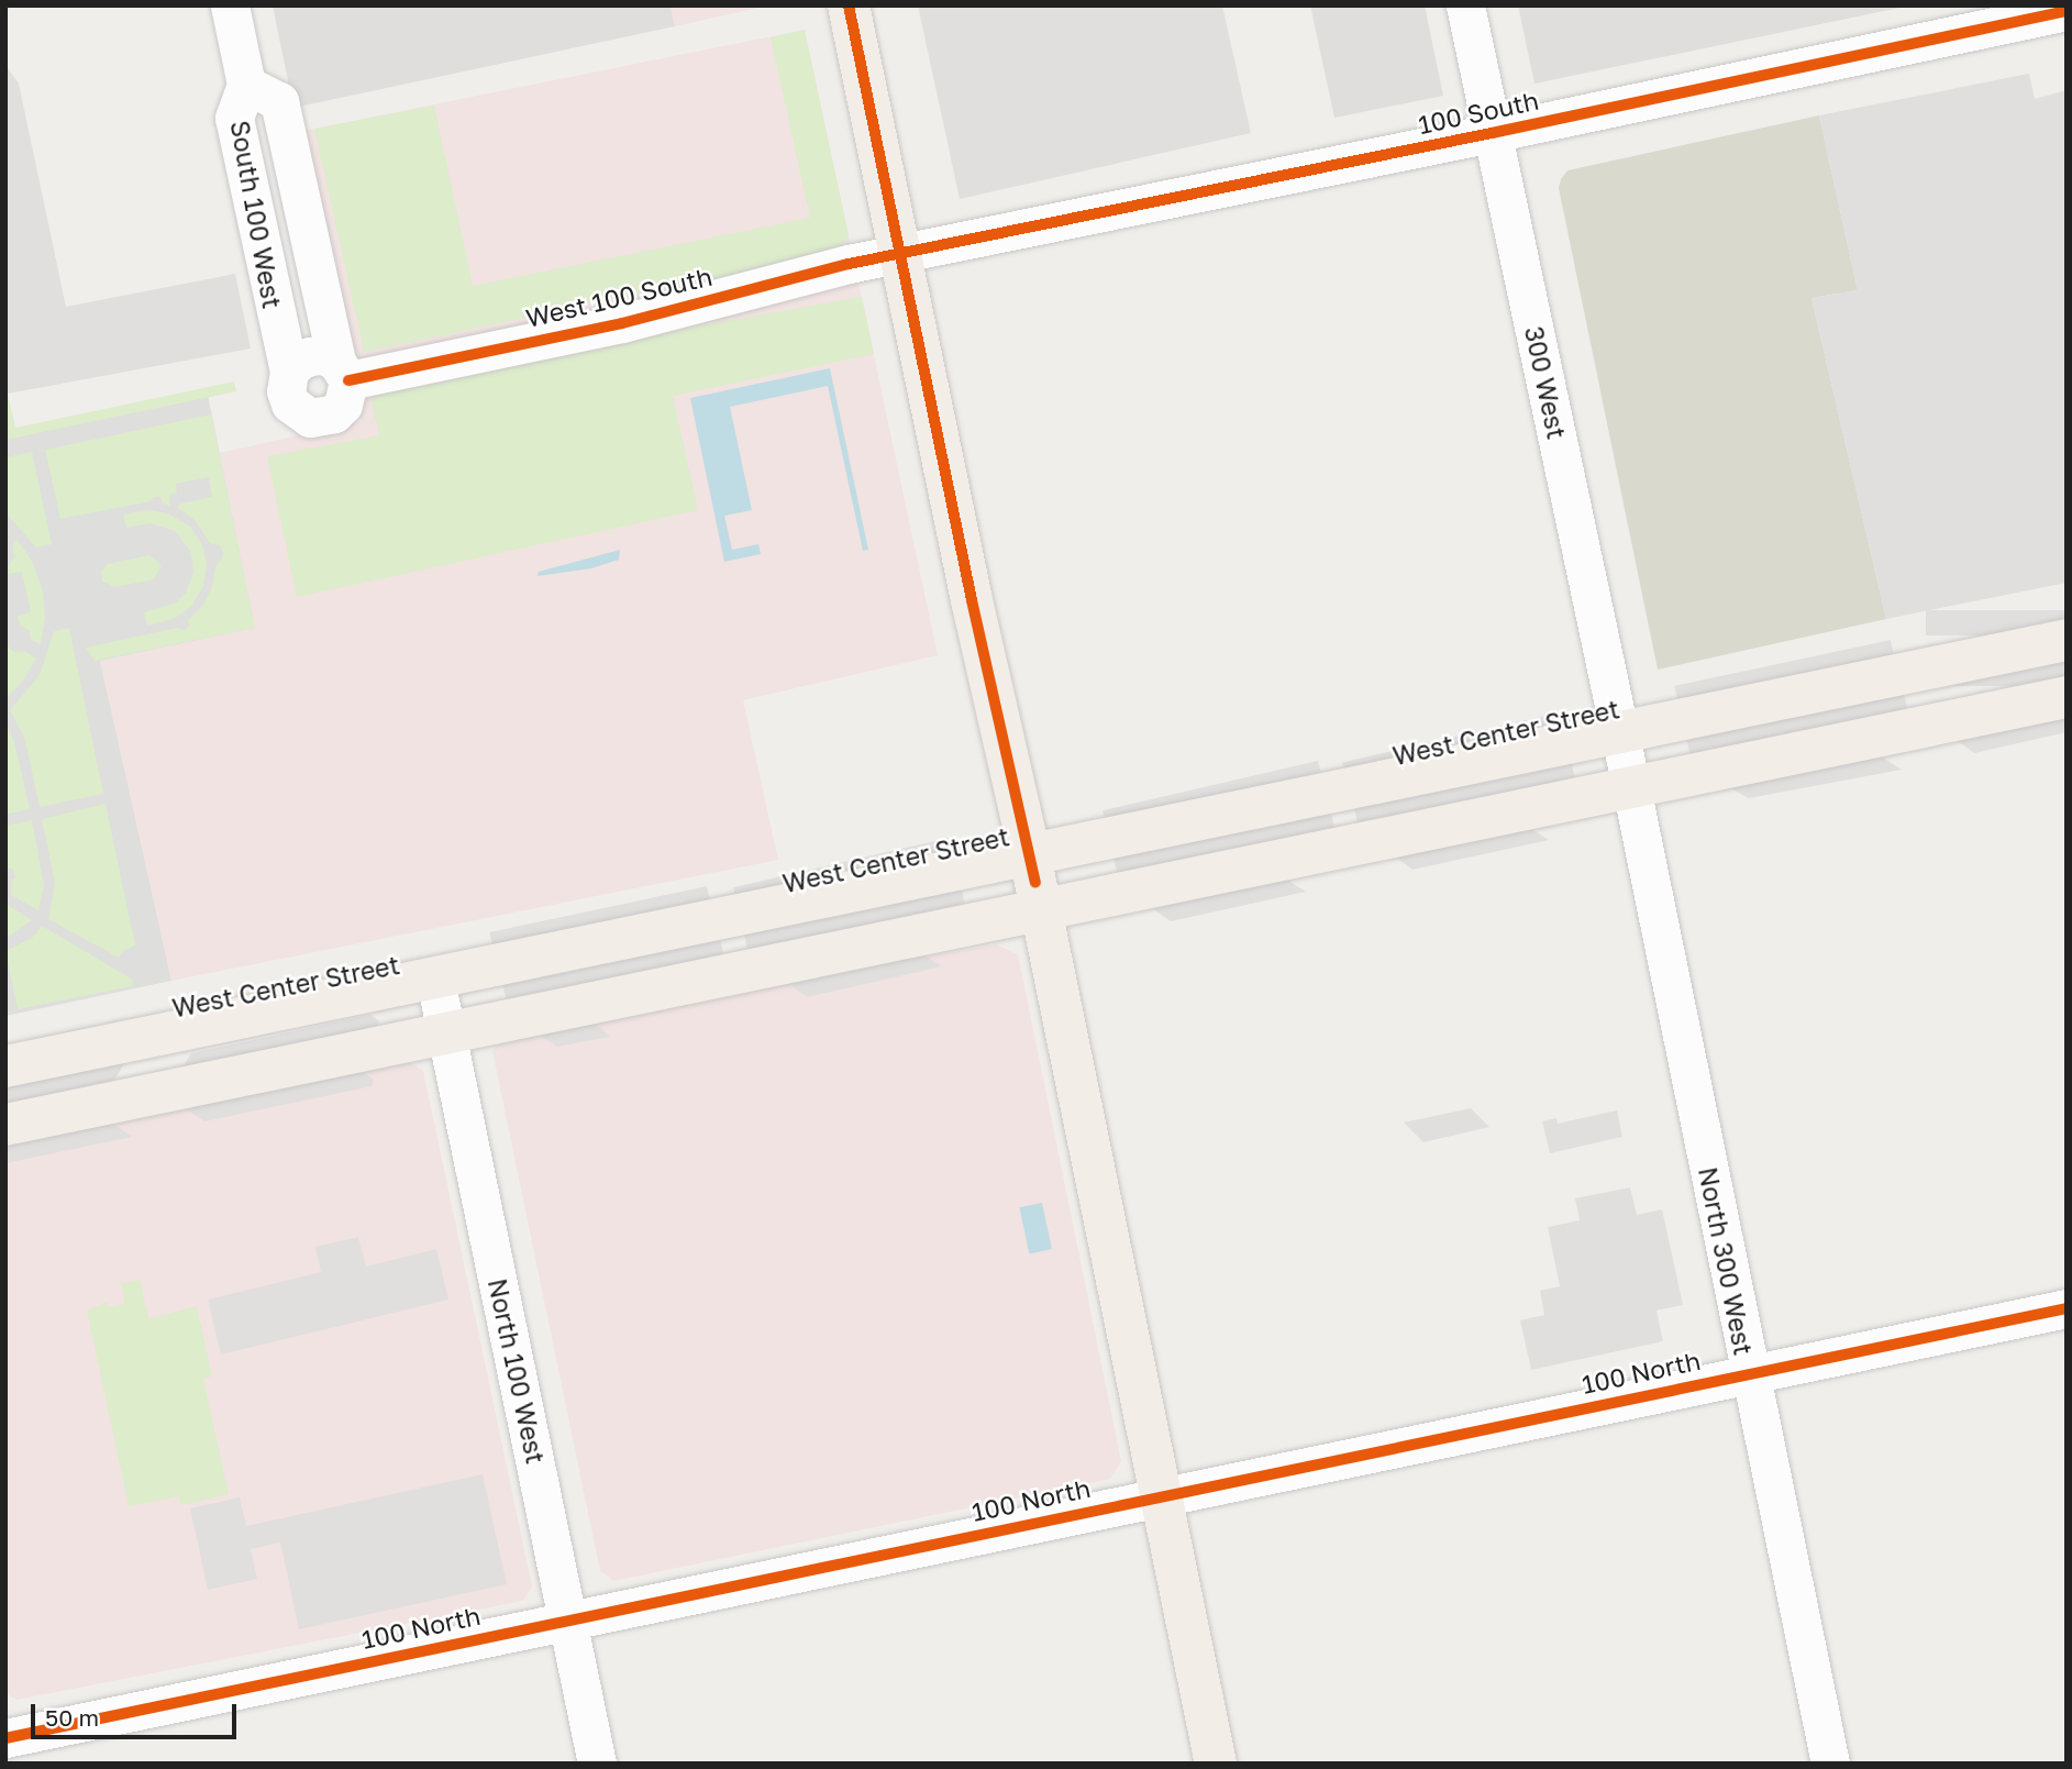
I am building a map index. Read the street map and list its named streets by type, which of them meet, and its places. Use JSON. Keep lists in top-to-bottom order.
{
  "streets": {
    "main road": ["West Center Street"],
    "street": [
      "100 South",
      "South 100 West",
      "West 100 South",
      "300 West",
      "North 300 West",
      "North 100 West",
      "100 North"
    ]
  },
  "crossings": [
    ["100 South", "West 100 South"],
    ["100 South", "300 West"],
    ["South 100 West", "West 100 South"],
    ["300 West", "West Center Street"],
    ["300 West", "North 300 West"],
    ["West Center Street", "North 300 West"],
    ["West Center Street", "North 100 West"],
    ["North 300 West", "100 North"],
    ["North 100 West", "100 North"]
  ],
  "scale_bar": "50 m"
}
